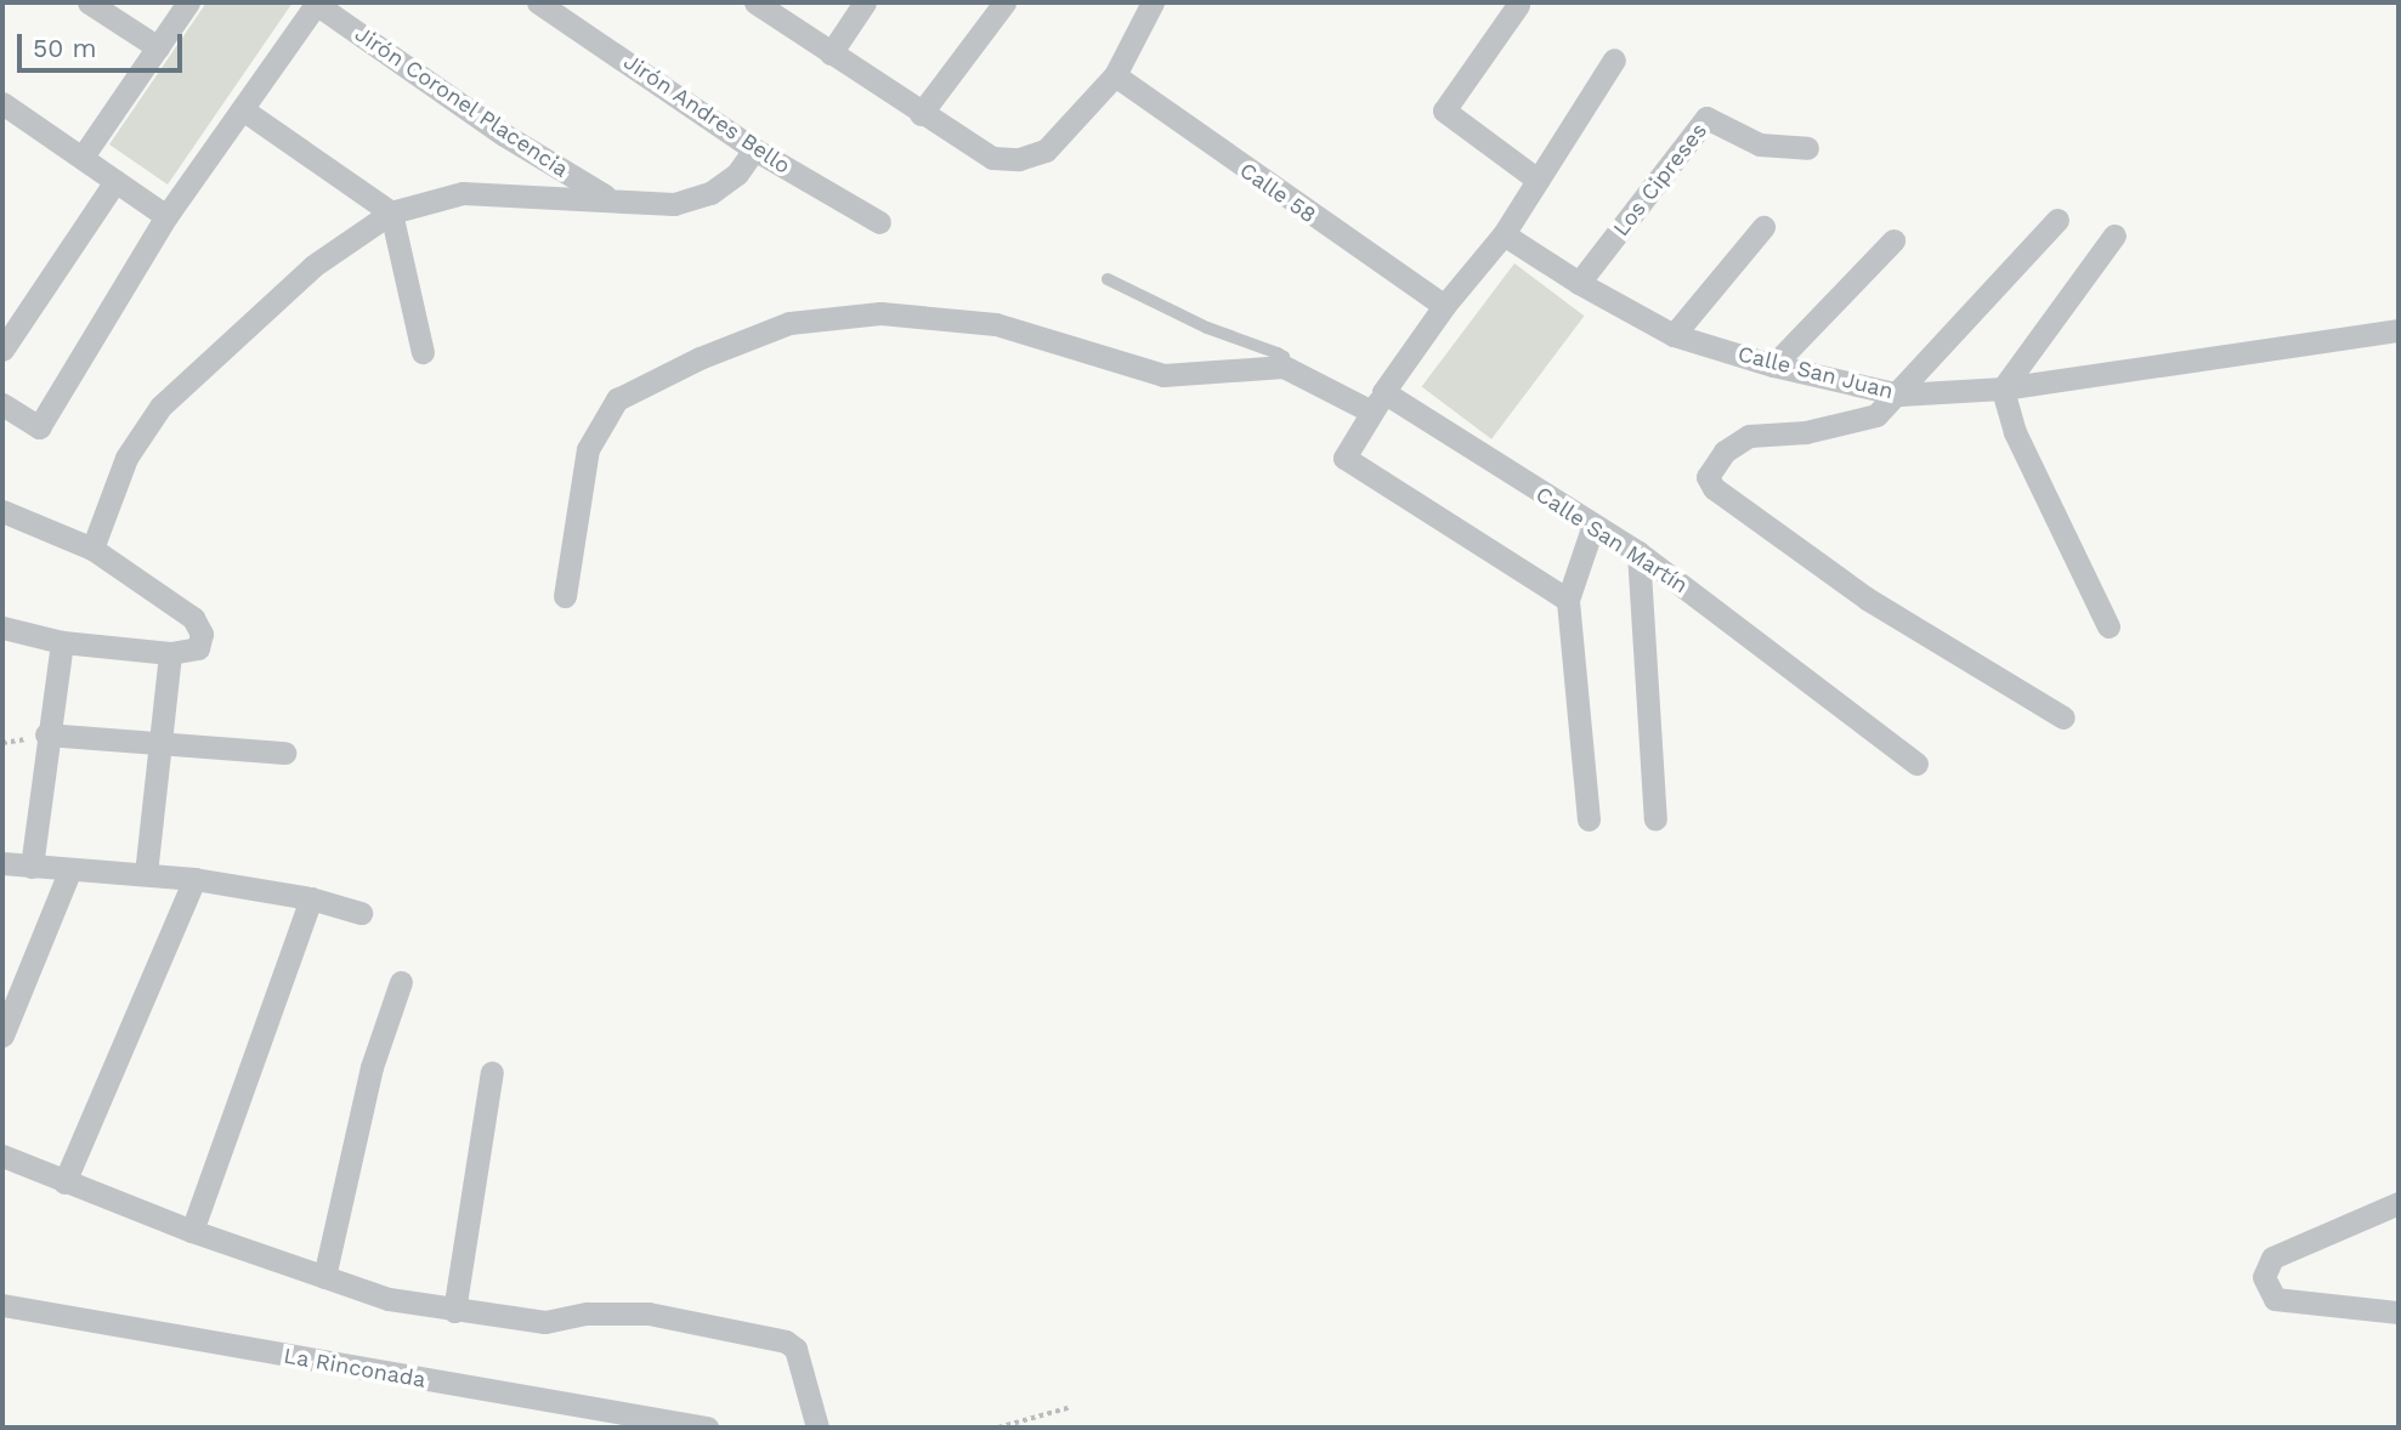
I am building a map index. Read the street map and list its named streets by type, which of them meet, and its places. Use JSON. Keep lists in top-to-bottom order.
{
  "streets": {
    "street": [
      "Jirón Coronel Placencia",
      "Jirón Andres Bello",
      "Los Cipreses",
      "Calle 58",
      "Calle San Juan",
      "Calle San Martín",
      "La Rinconada"
    ]
  },
  "crossings": [
    ["Los Cipreses", "Calle San Juan"]
  ],
  "scale_bar": "50 m"
}
